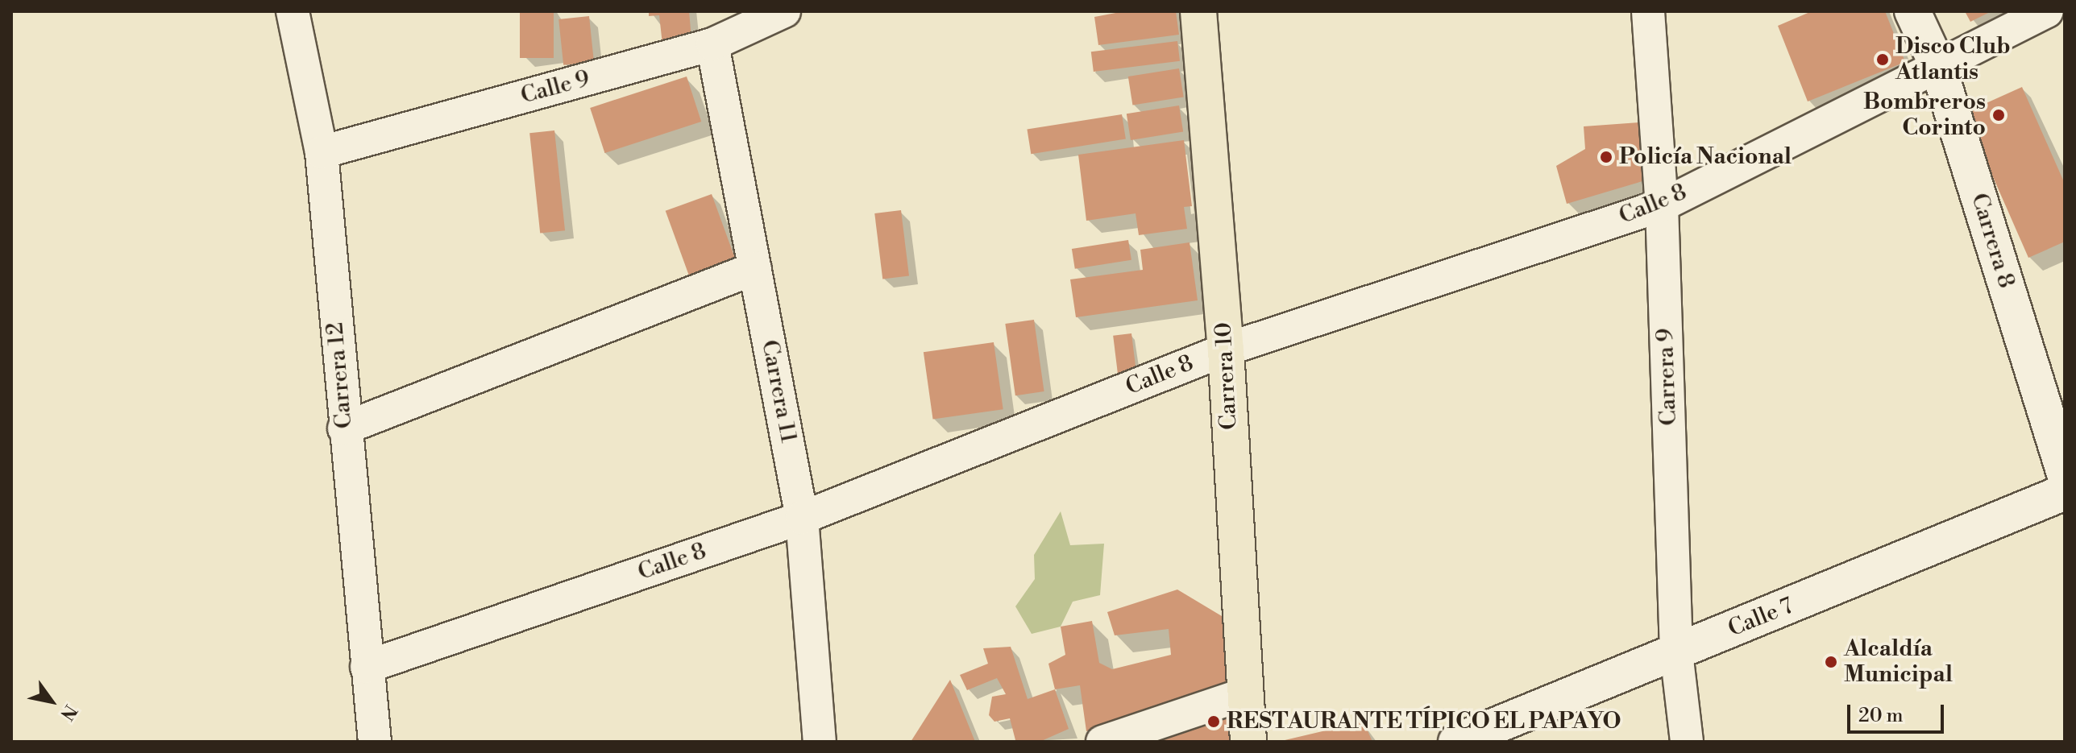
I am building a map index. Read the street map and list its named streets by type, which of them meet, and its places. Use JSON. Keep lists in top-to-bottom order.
{
  "streets": {
    "main road": ["Carrera 10"],
    "street": [
      "Calle 9",
      "Calle 8",
      "Carrera 8",
      "Carrera 12",
      "Carrera 9",
      "Carrera 11",
      "Calle 7"
    ]
  },
  "crossings": [
    ["Calle 9", "Carrera 12"],
    ["Calle 9", "Carrera 11"],
    ["Calle 8", "Carrera 8"],
    ["Calle 8", "Carrera 12"],
    ["Calle 8", "Carrera 10"],
    ["Calle 8", "Carrera 9"],
    ["Calle 8", "Carrera 11"],
    ["Carrera 9", "Calle 7"]
  ],
  "places": [
    "Disco Club Atlantis",
    "Bombreros Corinto",
    "Policía Nacional",
    "Alcaldía Municipal",
    "RESTAURANTE TÍPICO EL PAPAYO"
  ],
  "scale_bar": "20 m",
  "north": "bottom right"
}
